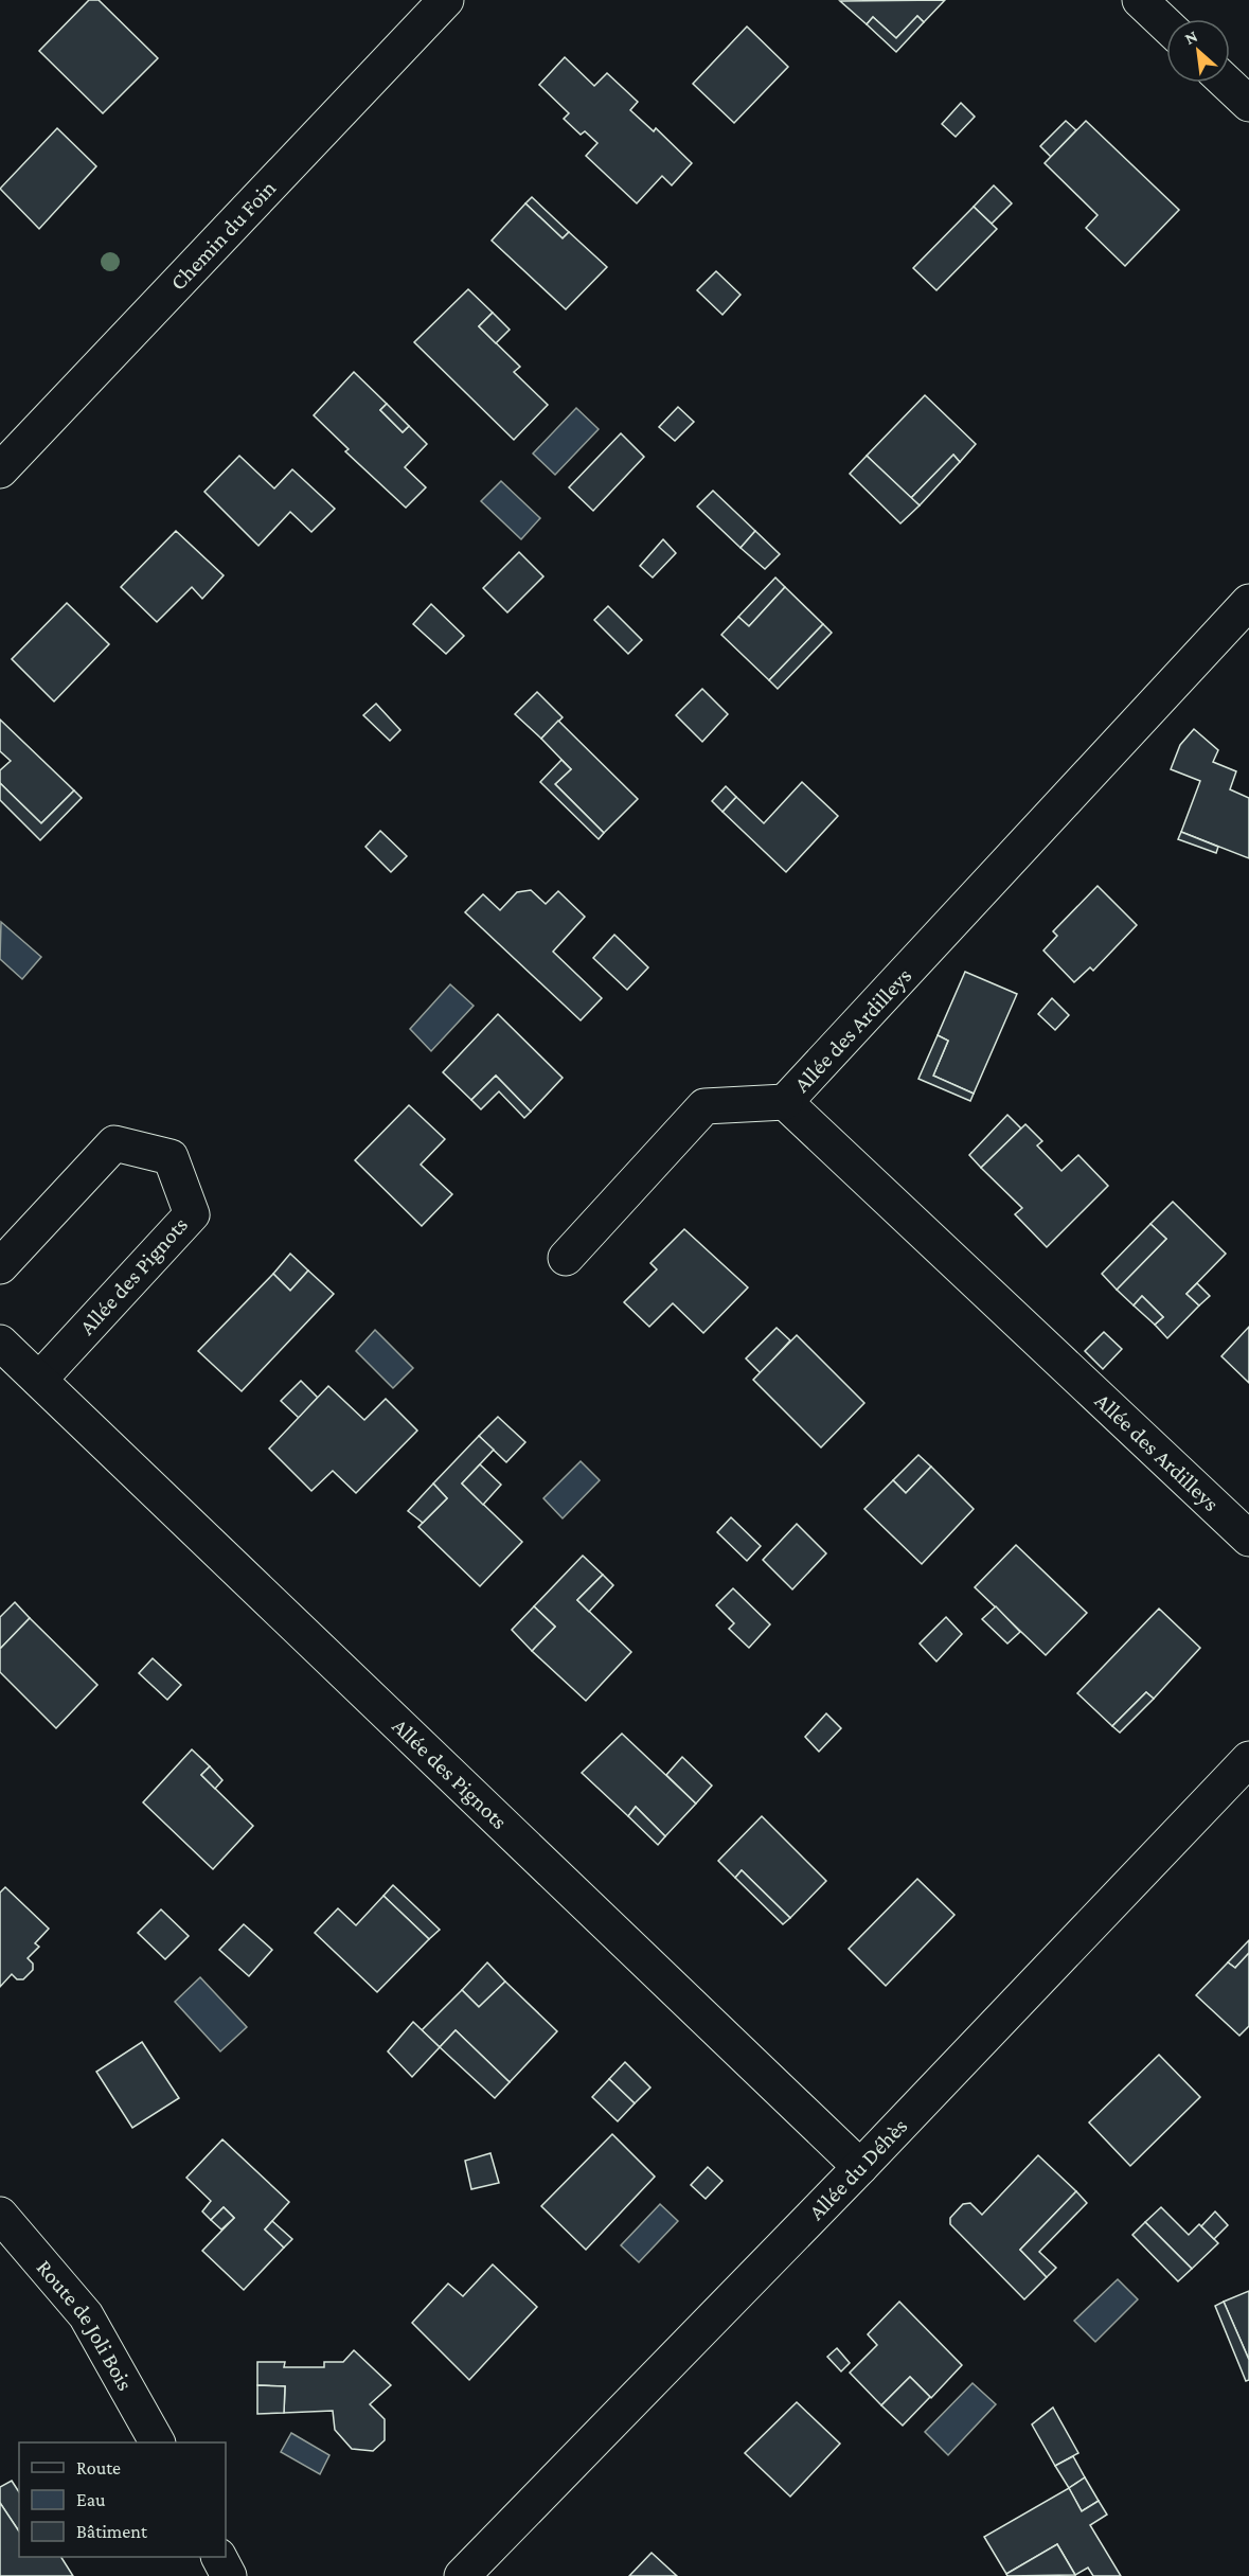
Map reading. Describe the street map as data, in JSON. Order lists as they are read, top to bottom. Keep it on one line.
{"streets":{"street":["Chemin du Foin","Allée des Ardilleys","Allée des Pignots","Allée du Déhès","Route de Joli Bois"]},"crossings":[["Allée des Pignots","Allée du Déhès"]],"legend":["Route","Eau","Bâtiment"],"north":"top left"}
